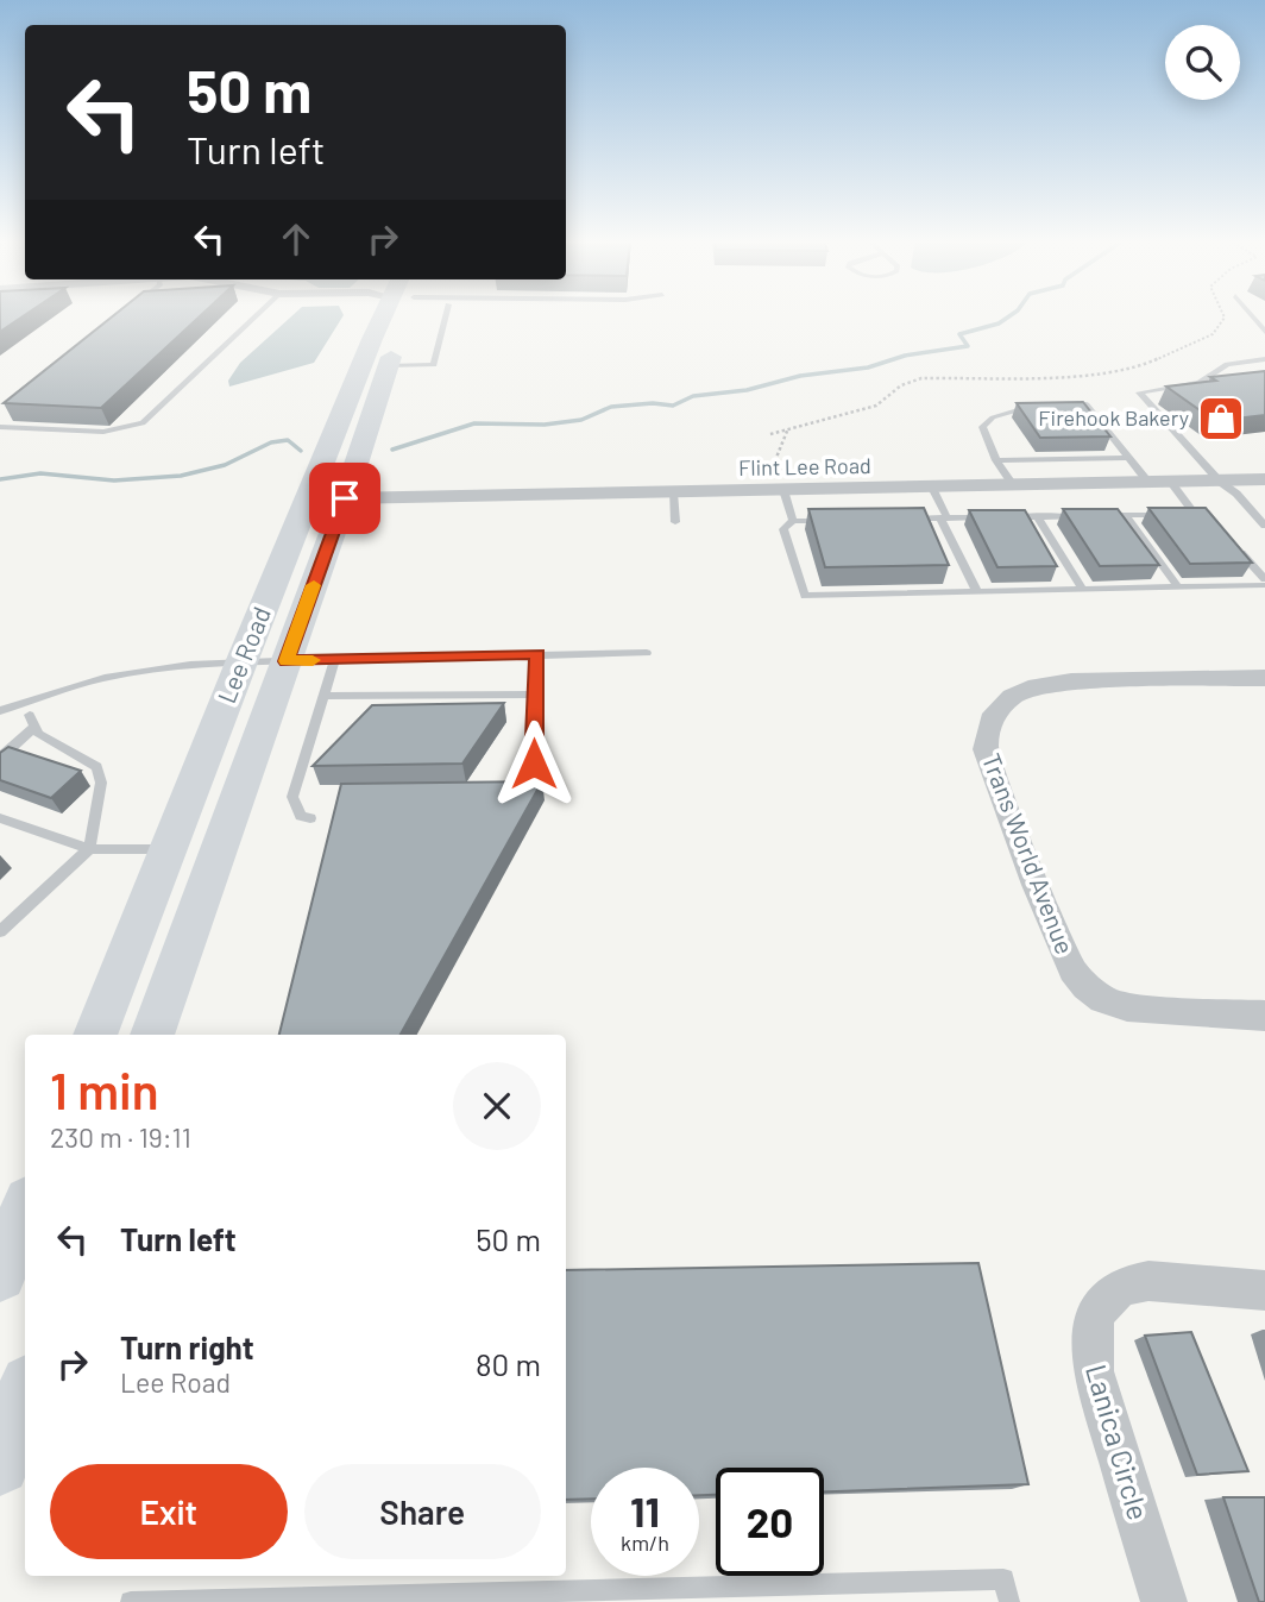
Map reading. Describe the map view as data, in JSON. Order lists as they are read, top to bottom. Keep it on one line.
{"streets":{"street":["Flint Lee Road","Lee Road","Trans World Avenue","Lanica Circle"]},"crossings":[["Flint Lee Road","Lee Road"]],"places":{"shop":["Firehook Bakery"]},"page":{"turn":["50 m","Turn left"],"heading":["1 min","230 m · 19:11"],"list":[{"name":"Turn left","value":"50 m"},{"name":"Turn right","note":"Lee Road","value":"80 m"}],"buttons":["Exit","Share"],"speed":"11 km/h","limit":"20"}}
